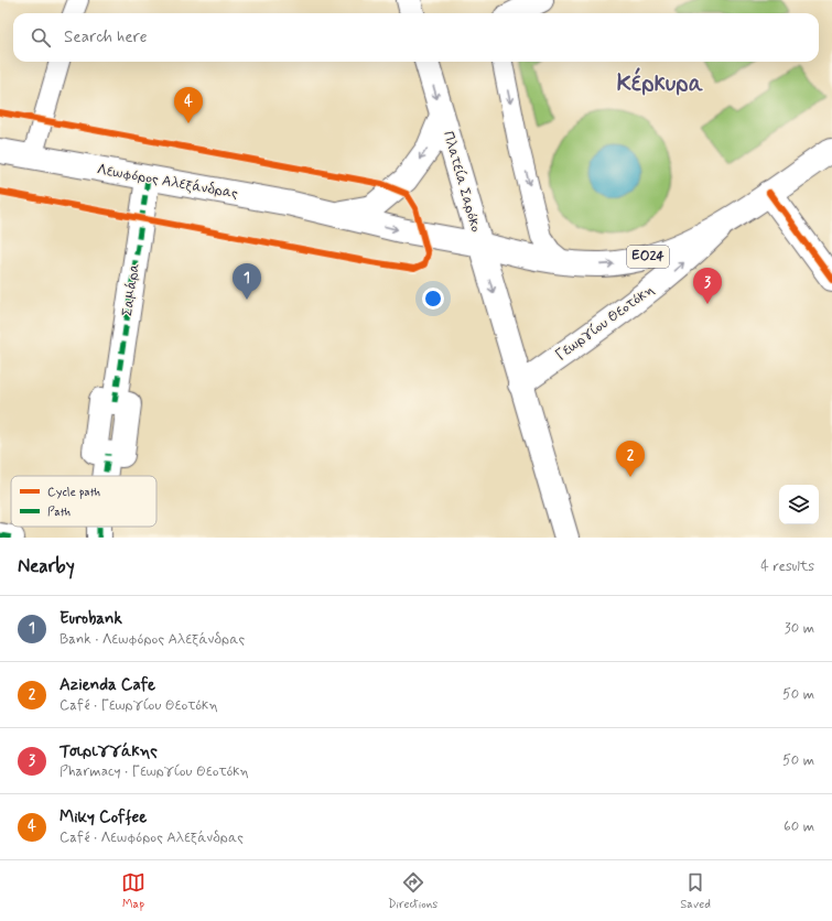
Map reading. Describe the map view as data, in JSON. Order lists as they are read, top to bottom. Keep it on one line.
{"streets":{"main road":["Λεωφόρος Αλεξάνδρας","Πλατεία Σαρόκο","ΕΟ24","Σαμάρα","Γεωργίου Θεοτόκη"]},"crossings":[["Λεωφόρος Αλεξάνδρας","Πλατεία Σαρόκο"],["Λεωφόρος Αλεξάνδρας","Σαμάρα"],["Πλατεία Σαρόκο","ΕΟ24"],["Πλατεία Σαρόκο","Γεωργίου Θεοτόκη"],["ΕΟ24","Γεωργίου Θεοτόκη"]],"one_way":["Γεωργίου Θεοτόκη"],"districts":["Κέρκυρα"],"legend":["Cycle path","Path"],"page":{"search":"Search here","pins":["4","1","3","2"],"heading":["Nearby","4 results"],"list":[{"mark":"1","name":"Eurobank","note":"Bank · Λεωφόρος Αλεξάνδρας","value":"30 m"},{"mark":"2","name":"Azienda Cafe","note":"Café · Γεωργίου Θεοτόκη","value":"50 m"},{"mark":"3","name":"Τσιριγγάκης","note":"Pharmacy · Γεωργίου Θεοτόκη","value":"50 m"},{"mark":"4","name":"Miky Coffee","note":"Café · Λεωφόρος Αλεξάνδρας","value":"60 m"}],"nav":["Map","Directions","Saved"]}}
